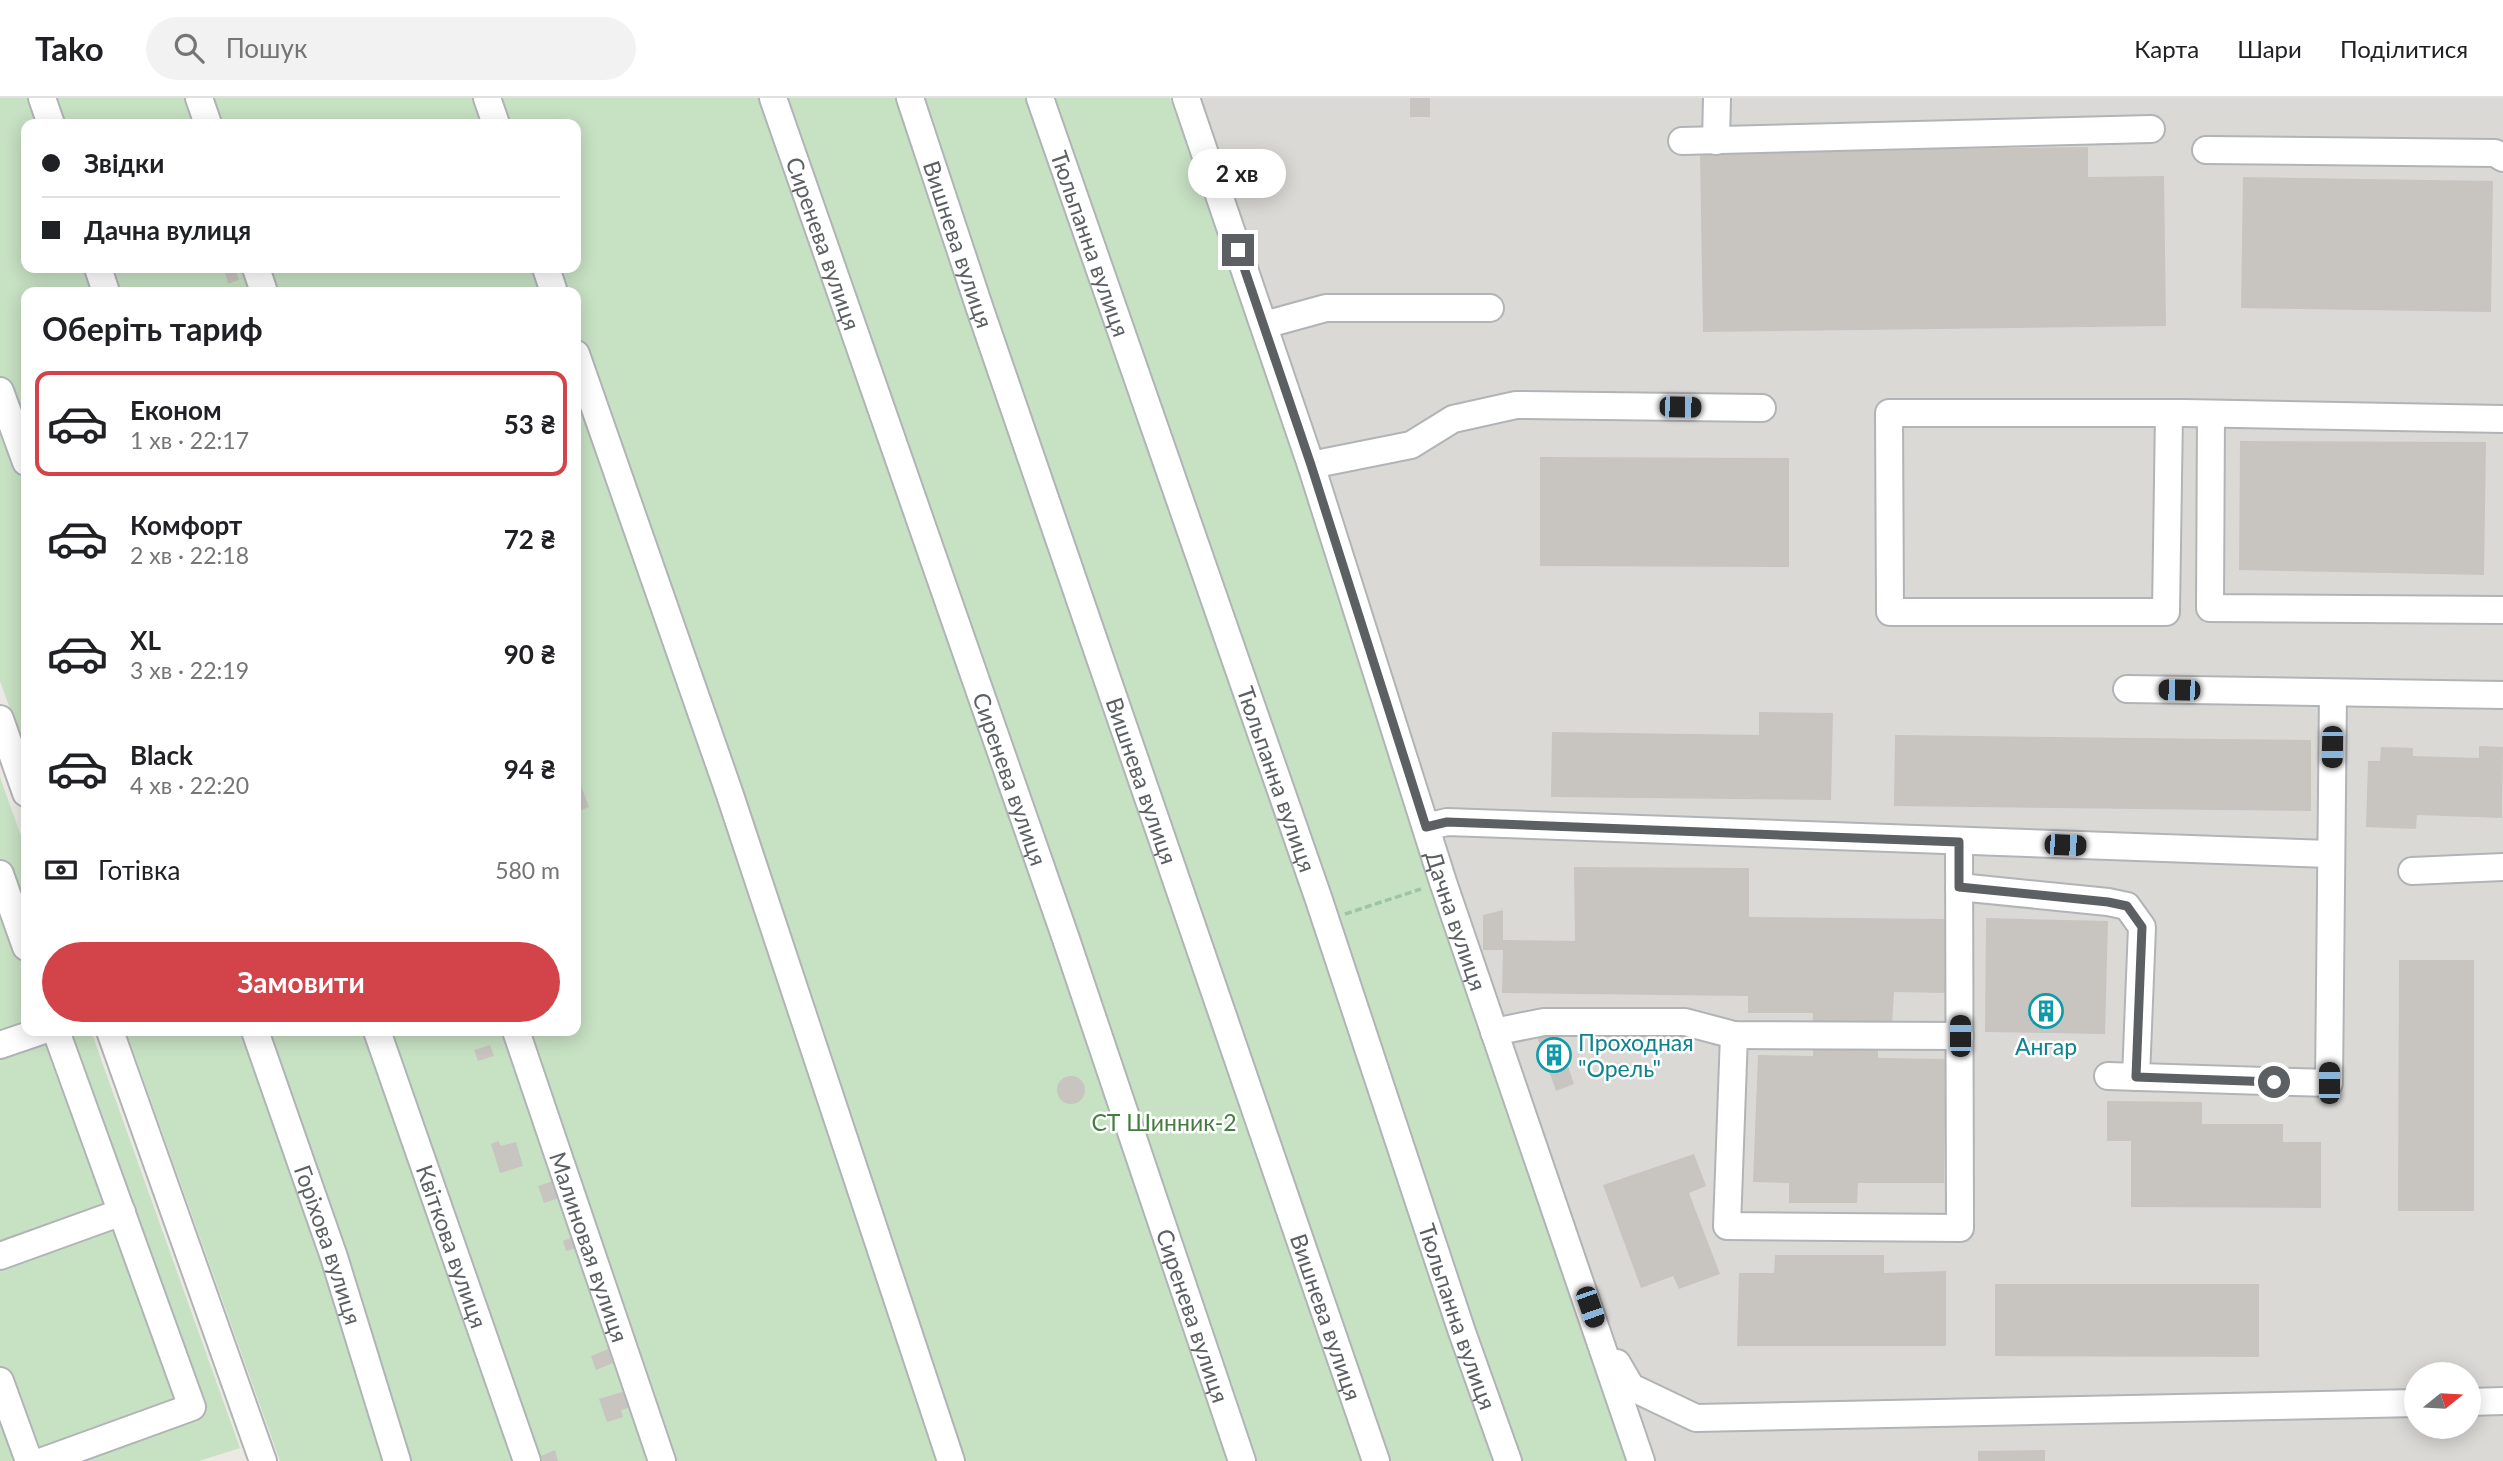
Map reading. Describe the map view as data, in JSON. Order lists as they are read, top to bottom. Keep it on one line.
{"streets":{"street":["Сиренева вулиця","Вишнева вулиця","Тюльпанна вулиця","Дачна вулиця","Горіхова вулиця","Квіткова вулиця","Малиновая вулиця"]},"parks":["СТ Шинник-2"],"places":{"building":["Ангар","Проходная \"Орель\""]},"north":"right","page":{"header":"Tako","search":"Пошук","nav":["Карта","Шари","Поділитися"],"banner":["Звідки","Дачна вулиця"],"bubble":"2 хв","heading":"Оберіть тариф","list":[{"name":"Економ","note":"1 хв · 22:17","value":"53 ₴"},{"name":"Комфорт","note":"2 хв · 22:18","value":"72 ₴"},{"name":"XL","note":"3 хв · 22:19","value":"90 ₴"},{"name":"Black","note":"4 хв · 22:20","value":"94 ₴"}],"pay":["Готівка","580 m"],"buttons":"Замовити"}}
